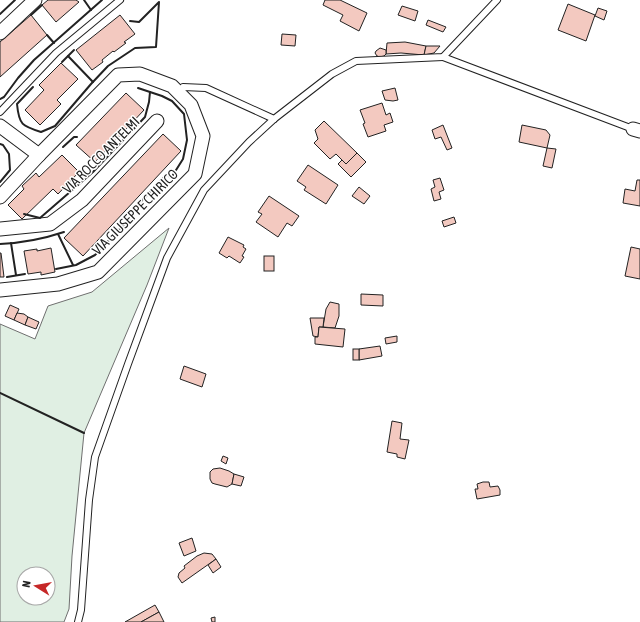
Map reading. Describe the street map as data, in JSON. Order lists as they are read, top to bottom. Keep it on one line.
{"streets":{"street":["VIA ROCCO ANTELMI","VIA GIUSEPPE CHIRICO"]},"north":"left"}
